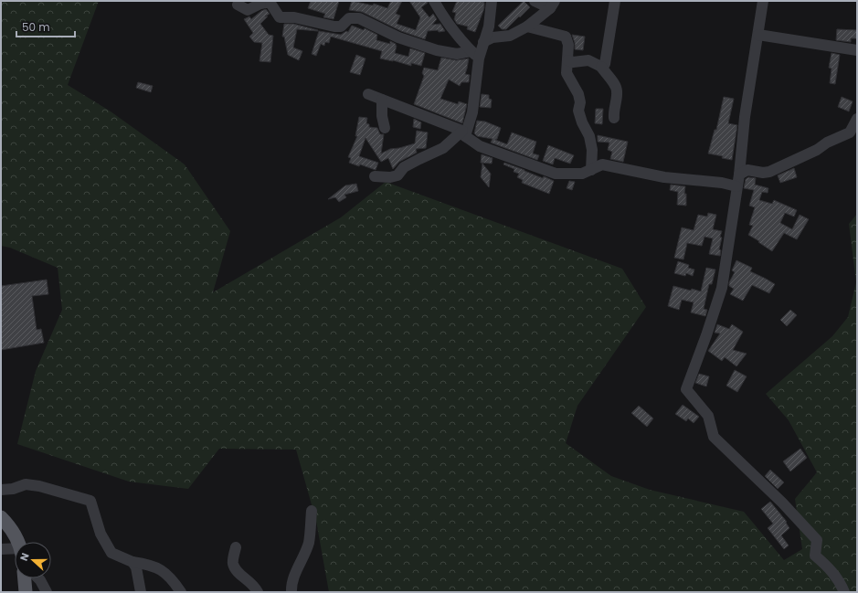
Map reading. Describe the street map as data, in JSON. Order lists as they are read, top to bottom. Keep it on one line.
{"scale_bar":"50 m","north":"left"}
